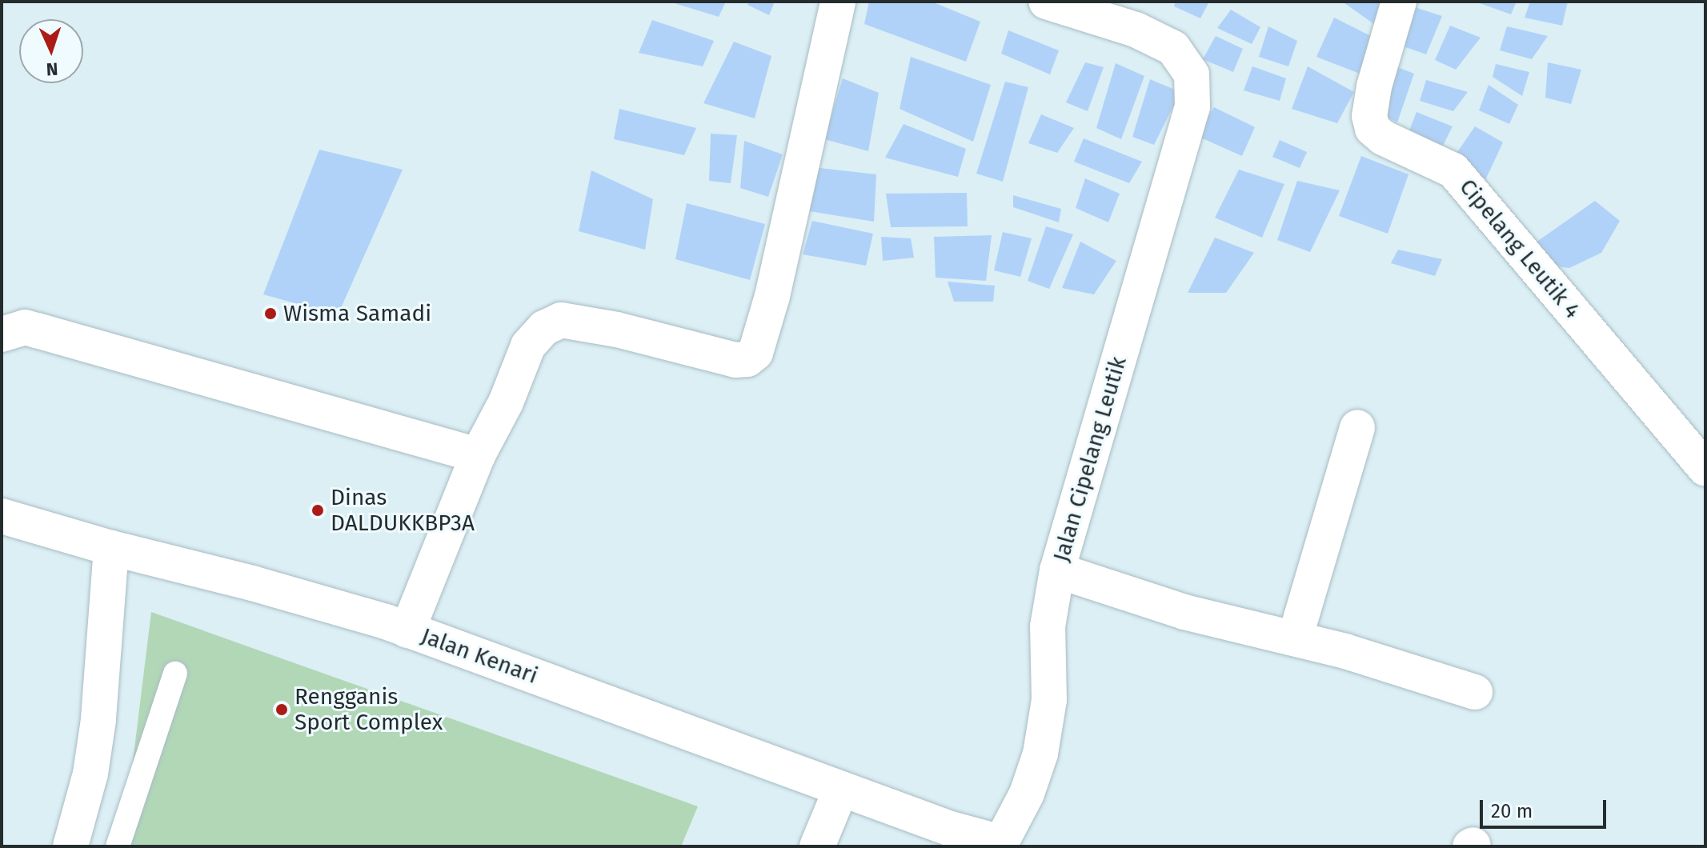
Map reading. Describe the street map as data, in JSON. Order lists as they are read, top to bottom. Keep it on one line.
{"streets":{"street":["Cipelang Leutik 4","Jalan Cipelang Leutik","Jalan Kenari"]},"crossings":[["Jalan Cipelang Leutik","Jalan Kenari"]],"places":["Wisma Samadi","Dinas DALDUKKBP3A","Rengganis Sport Complex"],"scale_bar":"20 m","north":"bottom"}
